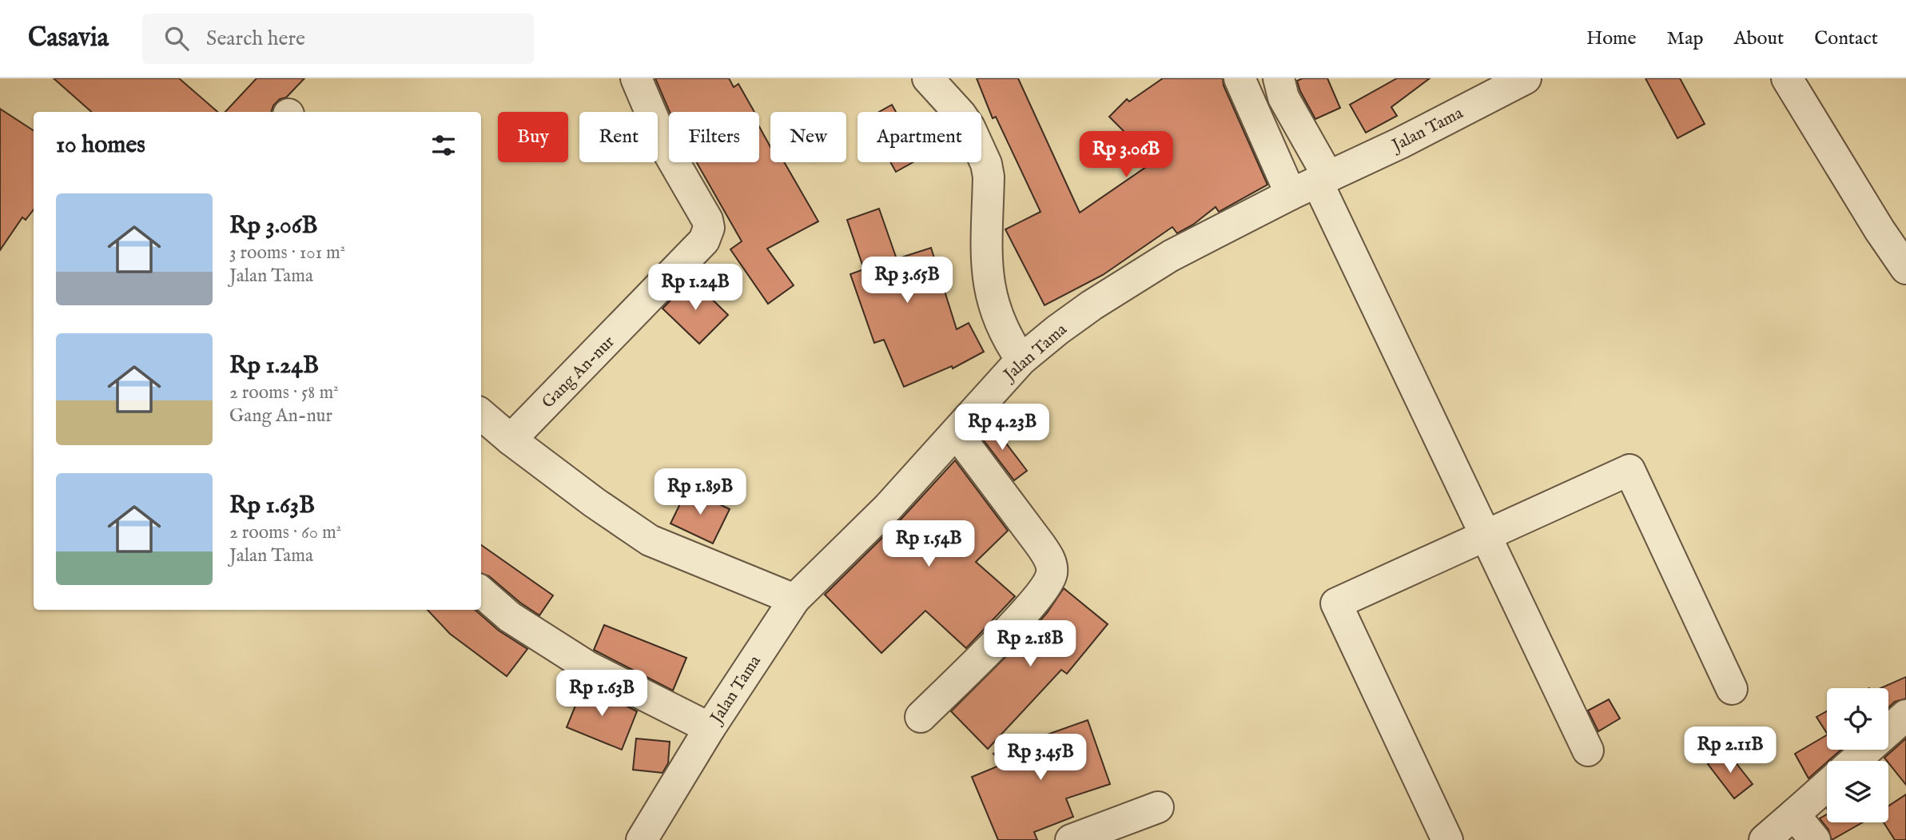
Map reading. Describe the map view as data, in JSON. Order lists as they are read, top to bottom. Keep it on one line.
{"streets":{"street":["Jalan Tama","Gang An-nur"]},"page":{"header":"Casavia","search":"Search here","nav":["Home","Map","About","Contact"],"chip":["Buy","Rent","Filters","New","Apartment"],"heading":"10 homes","price":["Rp 3.06B","Rp 3.65B","Rp 1.24B","Rp 4.23B","Rp 1.89B","Rp 1.54B","Rp 2.18B","Rp 1.63B","Rp 2.11B","Rp 3.45B"],"list":[{"name":"Rp 3.06B","note":"3 rooms · 101 m² · Jalan Tama"},{"name":"Rp 1.24B","note":"2 rooms · 58 m² · Gang An-nur"},{"name":"Rp 1.63B","note":"2 rooms · 60 m² · Jalan Tama"}]}}
